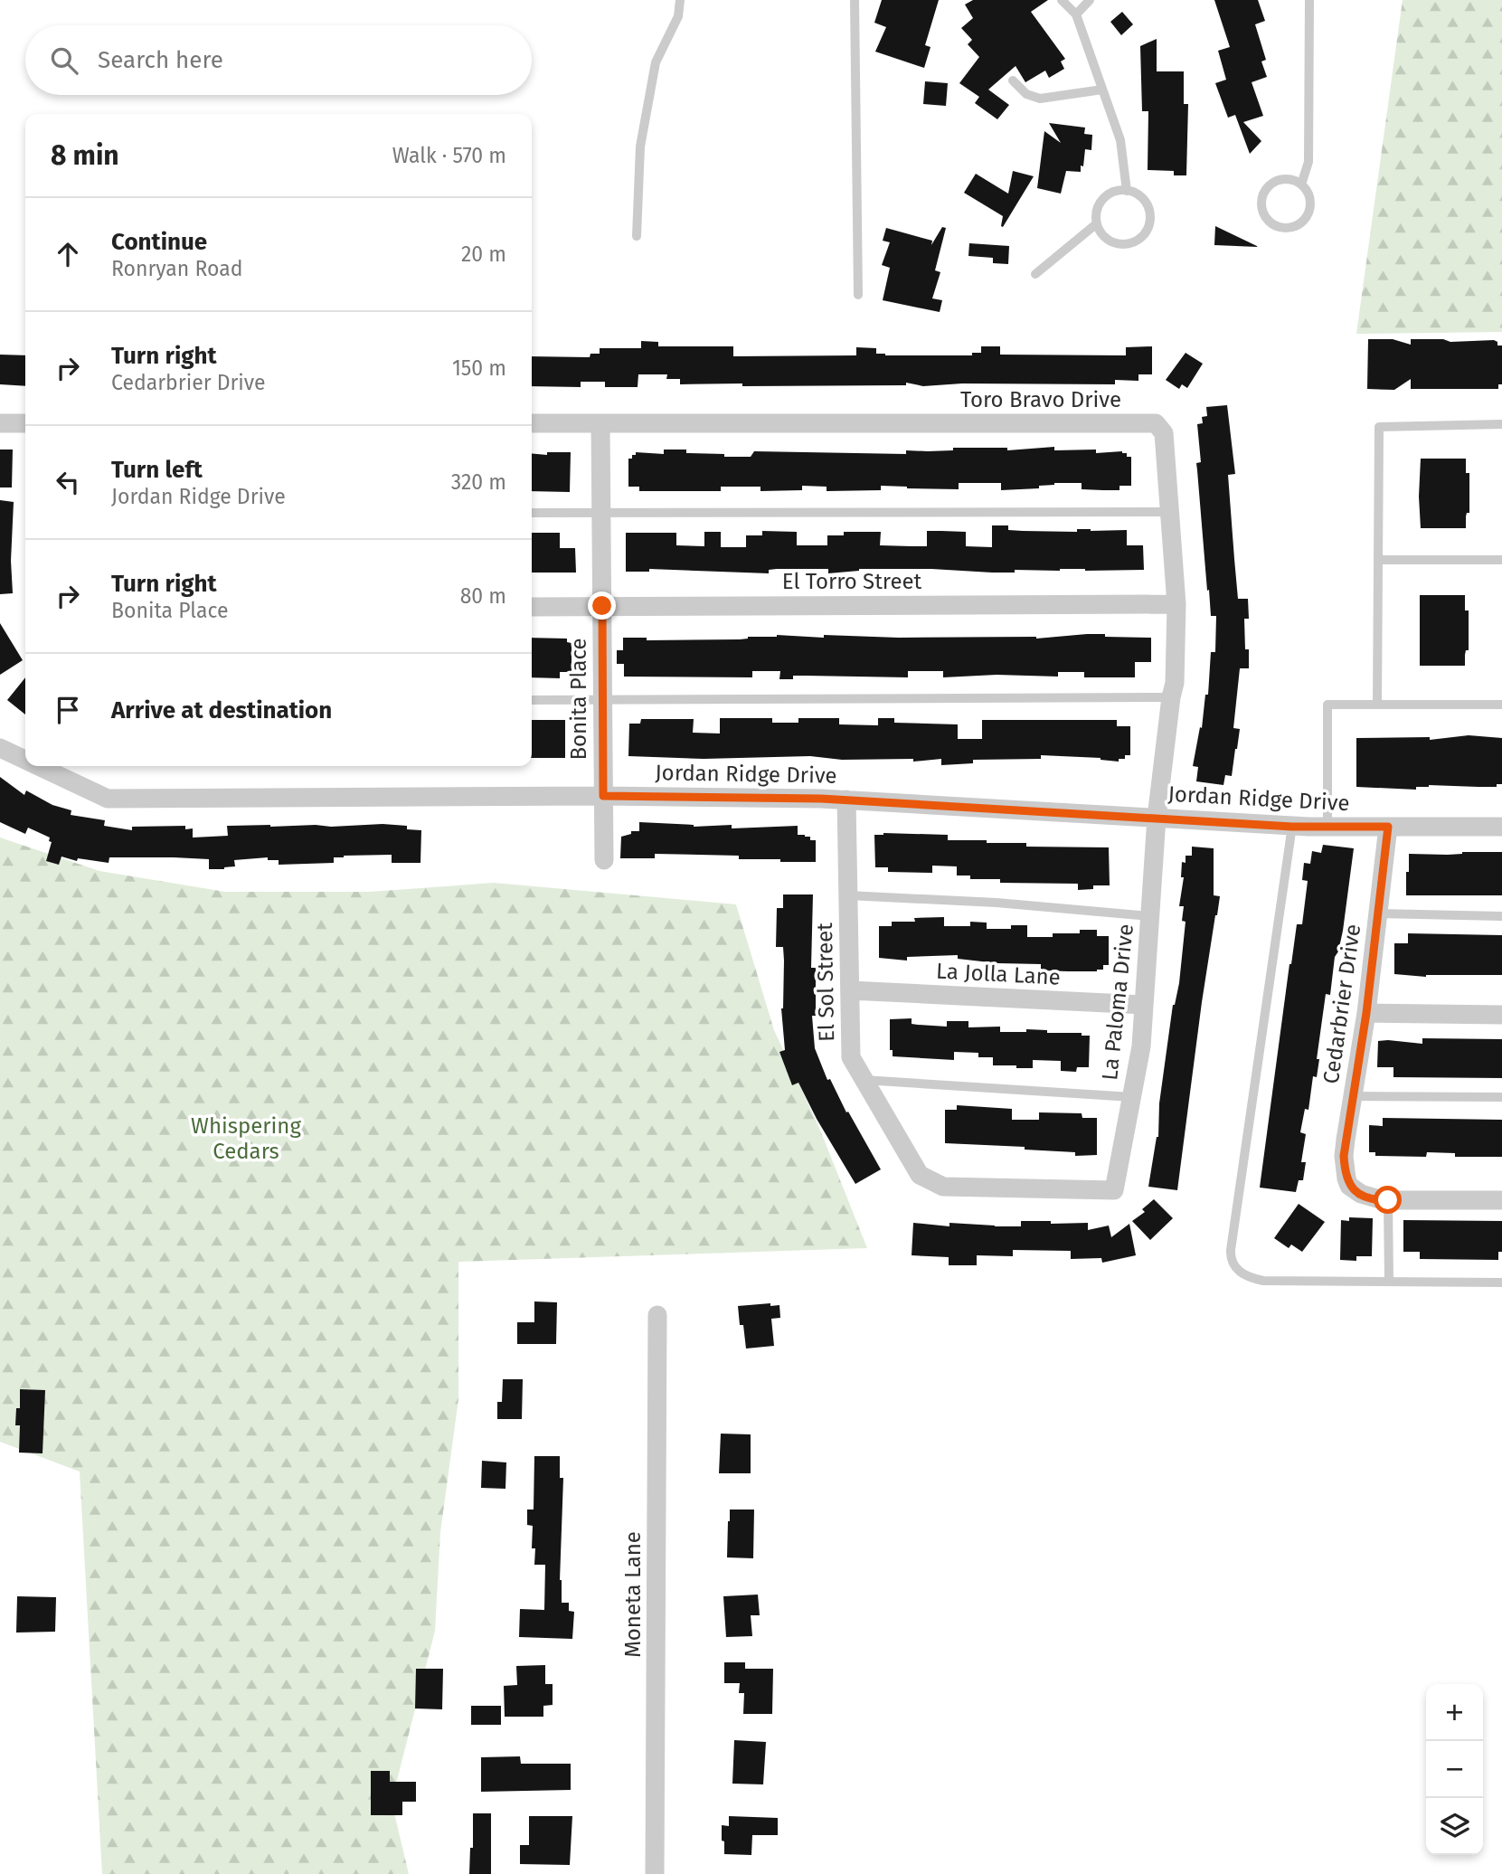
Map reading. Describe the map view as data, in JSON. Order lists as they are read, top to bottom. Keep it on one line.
{"streets":{"street":["Toro Bravo Drive","El Torro Street","Bonita Place","Jordan Ridge Drive","La Jolla Lane","El Sol Street","La Paloma Drive","Cedarbrier Drive","Moneta Lane"]},"crossings":[["Toro Bravo Drive","El Torro Street"],["Toro Bravo Drive","Bonita Place"],["Toro Bravo Drive","Jordan Ridge Drive"],["Toro Bravo Drive","La Paloma Drive"],["El Torro Street","Bonita Place"],["Bonita Place","Jordan Ridge Drive"],["Jordan Ridge Drive","El Sol Street"],["Jordan Ridge Drive","La Paloma Drive"],["Jordan Ridge Drive","Cedarbrier Drive"],["La Jolla Lane","El Sol Street"],["La Jolla Lane","La Paloma Drive"],["El Sol Street","La Paloma Drive"]],"parks":["Whispering Cedars"],"page":{"search":"Search here","heading":["8 min","Walk · 570 m"],"list":[["Continue","Ronryan Road","20 m"],["Turn right","Cedarbrier Drive","150 m"],["Turn left","Jordan Ridge Drive","320 m"],["Turn right","Bonita Place","80 m"],"Arrive at destination"],"map_buttons":["+","−"]}}
